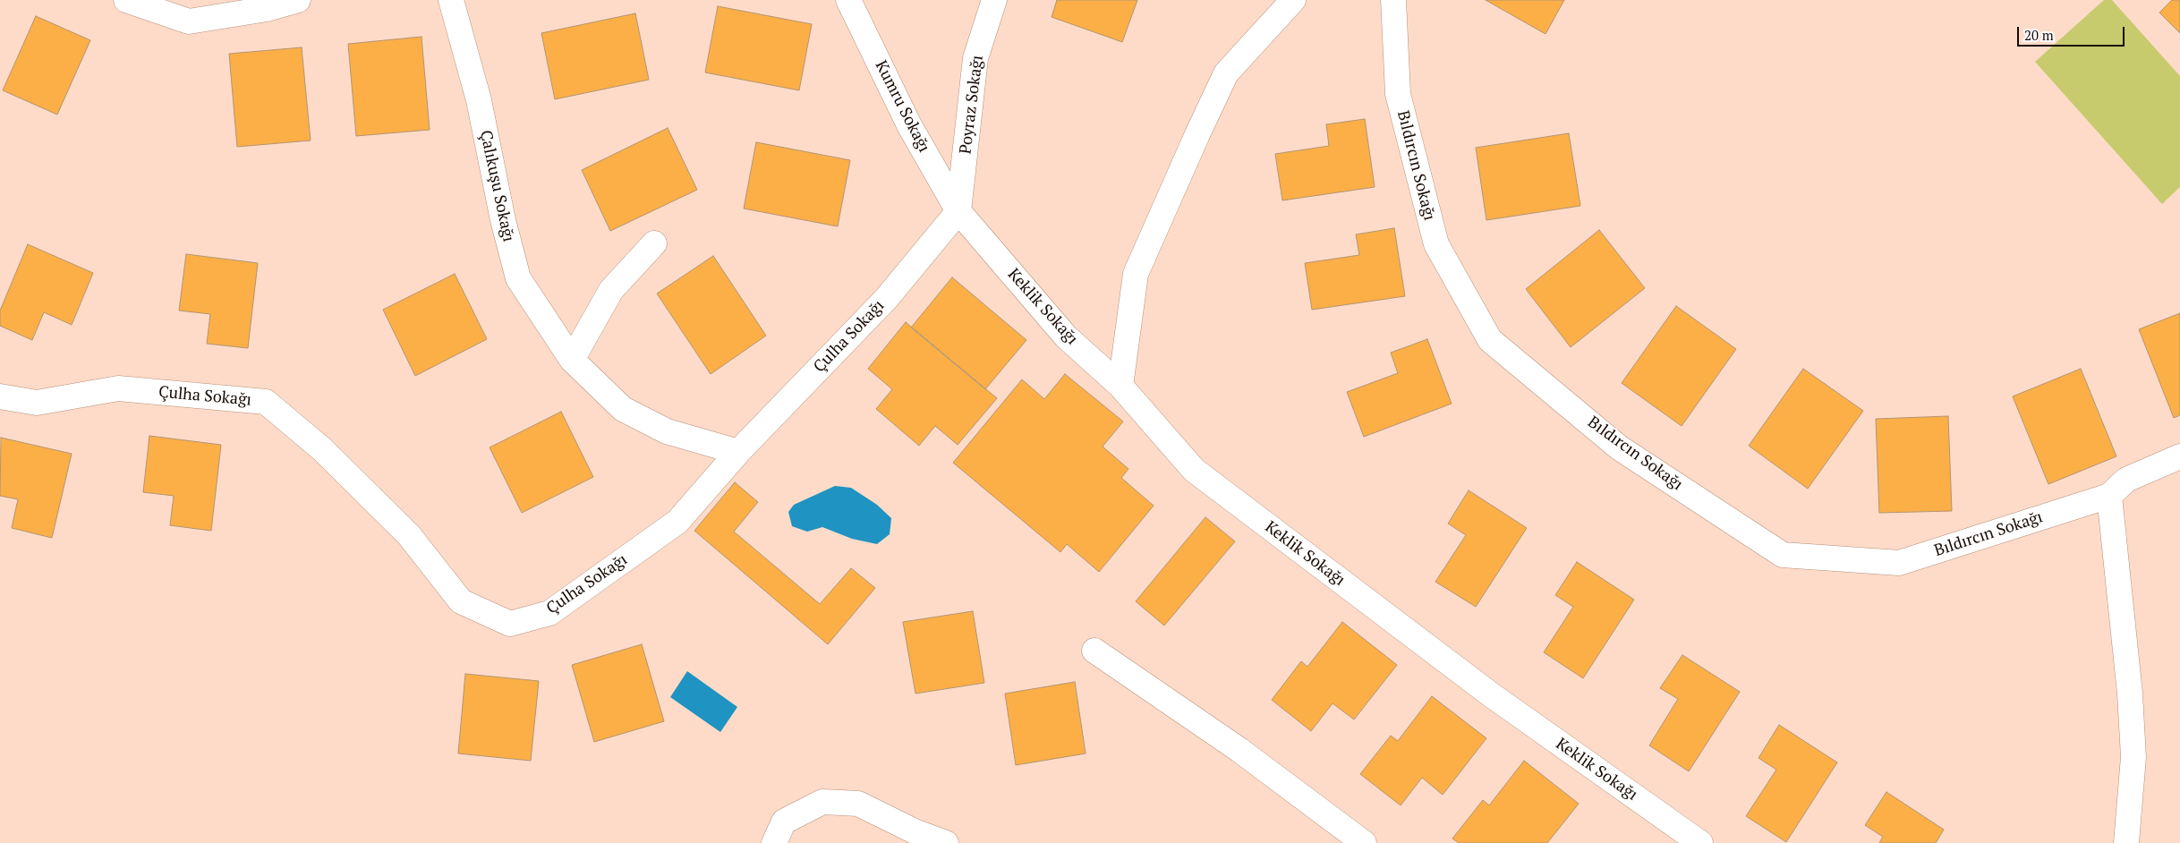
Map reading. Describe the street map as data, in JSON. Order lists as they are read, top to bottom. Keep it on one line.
{"streets":{"street":["Poyraz Sokağı","Kumru Sokağı","Bıldırcın Sokağı","Çalıkuşu Sokağı","Keklik Sokağı","Çulha Sokağı"]},"crossings":[["Poyraz Sokağı","Kumru Sokağı"],["Poyraz Sokağı","Keklik Sokağı"],["Poyraz Sokağı","Çulha Sokağı"],["Kumru Sokağı","Keklik Sokağı"],["Kumru Sokağı","Çulha Sokağı"],["Çalıkuşu Sokağı","Çulha Sokağı"],["Keklik Sokağı","Çulha Sokağı"]],"scale_bar":"20 m"}
